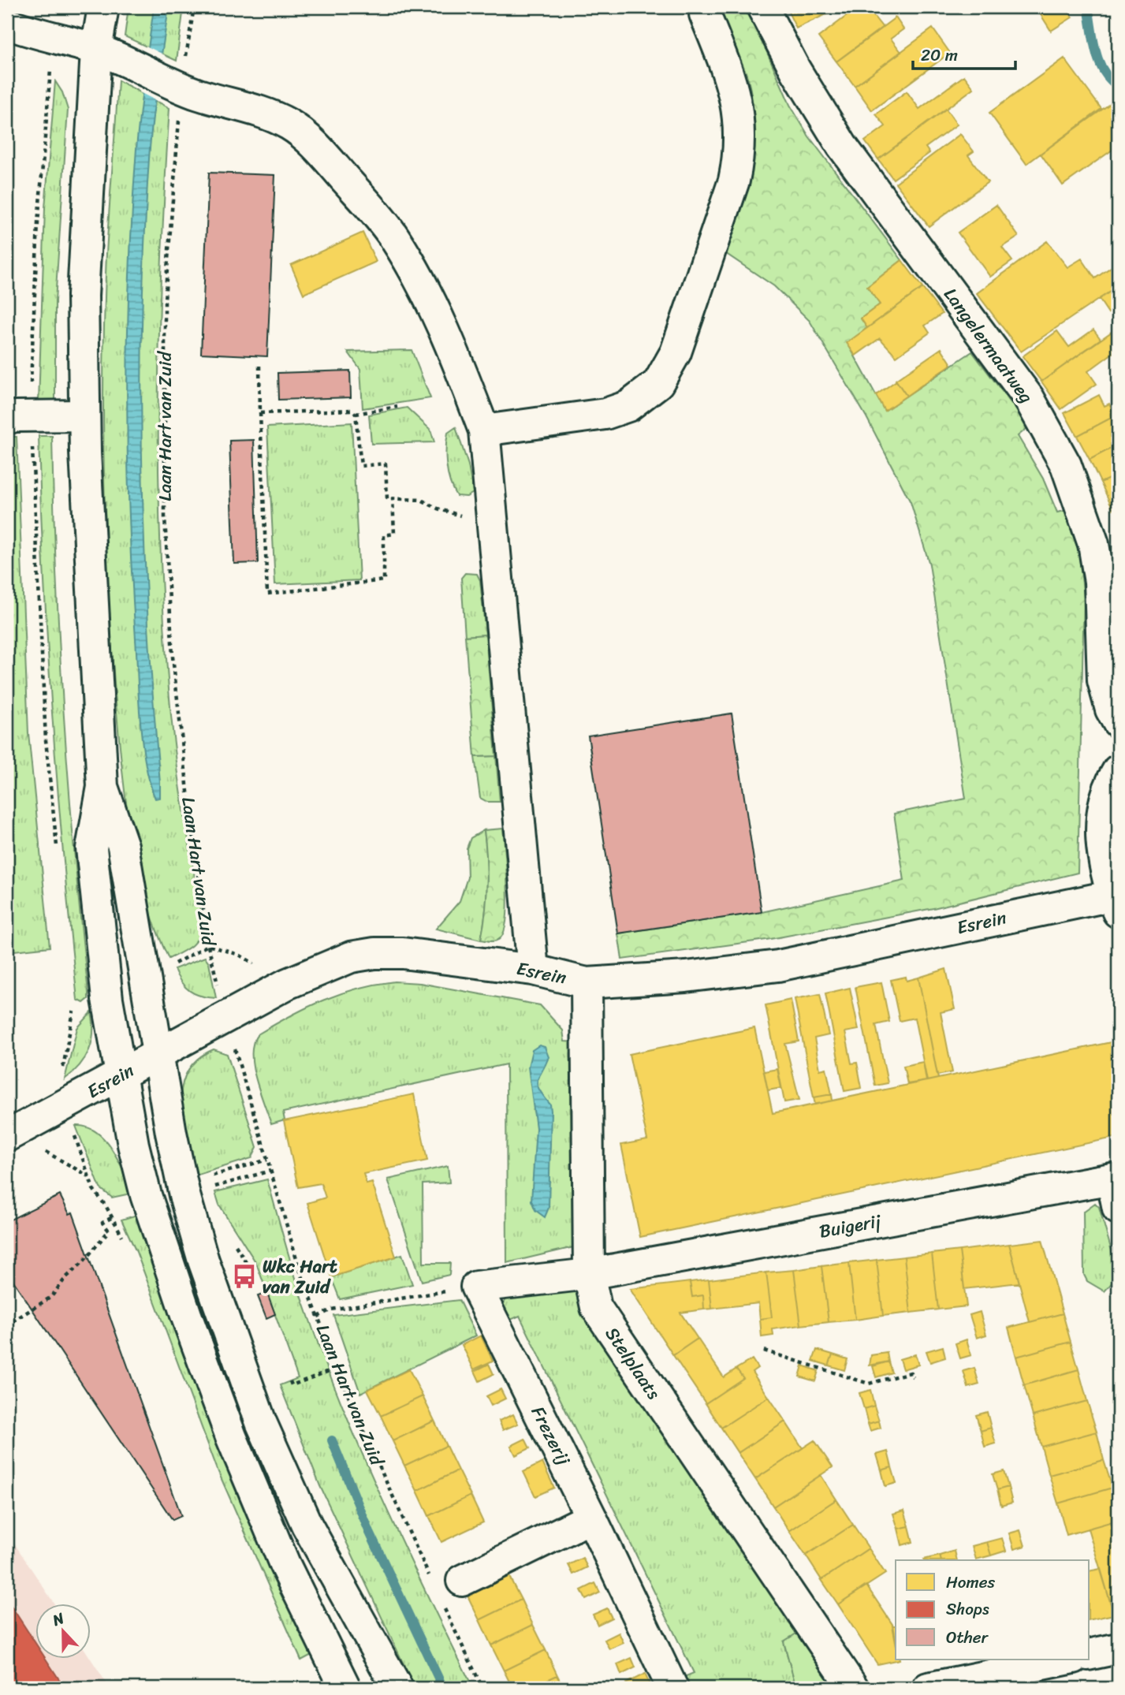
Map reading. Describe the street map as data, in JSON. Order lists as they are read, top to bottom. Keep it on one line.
{"streets":{"street":["Langelermaatweg","Esrein","Buigerij","Stelplaats","Frezerij"],"path":["Laan Hart van Zuid"]},"crossings":[["Laan Hart van Zuid","Esrein"],["Esrein","Stelplaats"],["Buigerij","Stelplaats"]],"places":{"bus stop":["Wkc Hart van Zuid"]},"legend":["Homes","Shops","Other"],"scale_bar":"20 m","north":"top"}
